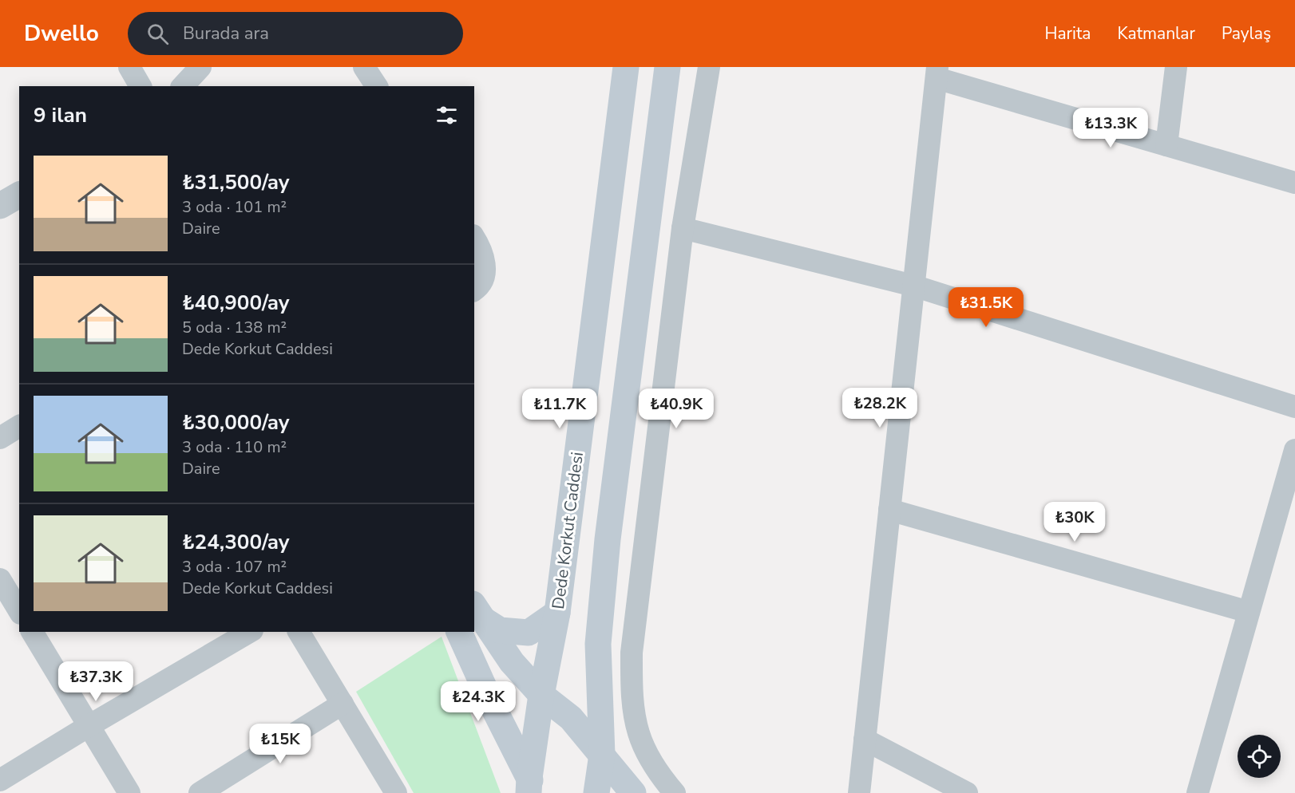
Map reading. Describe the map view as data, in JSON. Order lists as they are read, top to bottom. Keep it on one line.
{"streets":{"main road":["Dede Korkut Caddesi"]},"page":{"header":"Dwello","search":"Burada ara","nav":["Harita","Katmanlar","Paylaş"],"heading":"9 ilan","price":["₺13.3K","₺31.5K","₺28.2K","₺11.7K","₺40.9K","₺30K","₺37.3K","₺24.3K","₺15K"],"list":[{"name":"₺31,500/ay","note":"3 oda · 101 m² · Daire"},{"name":"₺40,900/ay","note":"5 oda · 138 m² · Dede Korkut Caddesi"},{"name":"₺30,000/ay","note":"3 oda · 110 m² · Daire"},{"name":"₺24,300/ay","note":"3 oda · 107 m² · Dede Korkut Caddesi"}]}}
